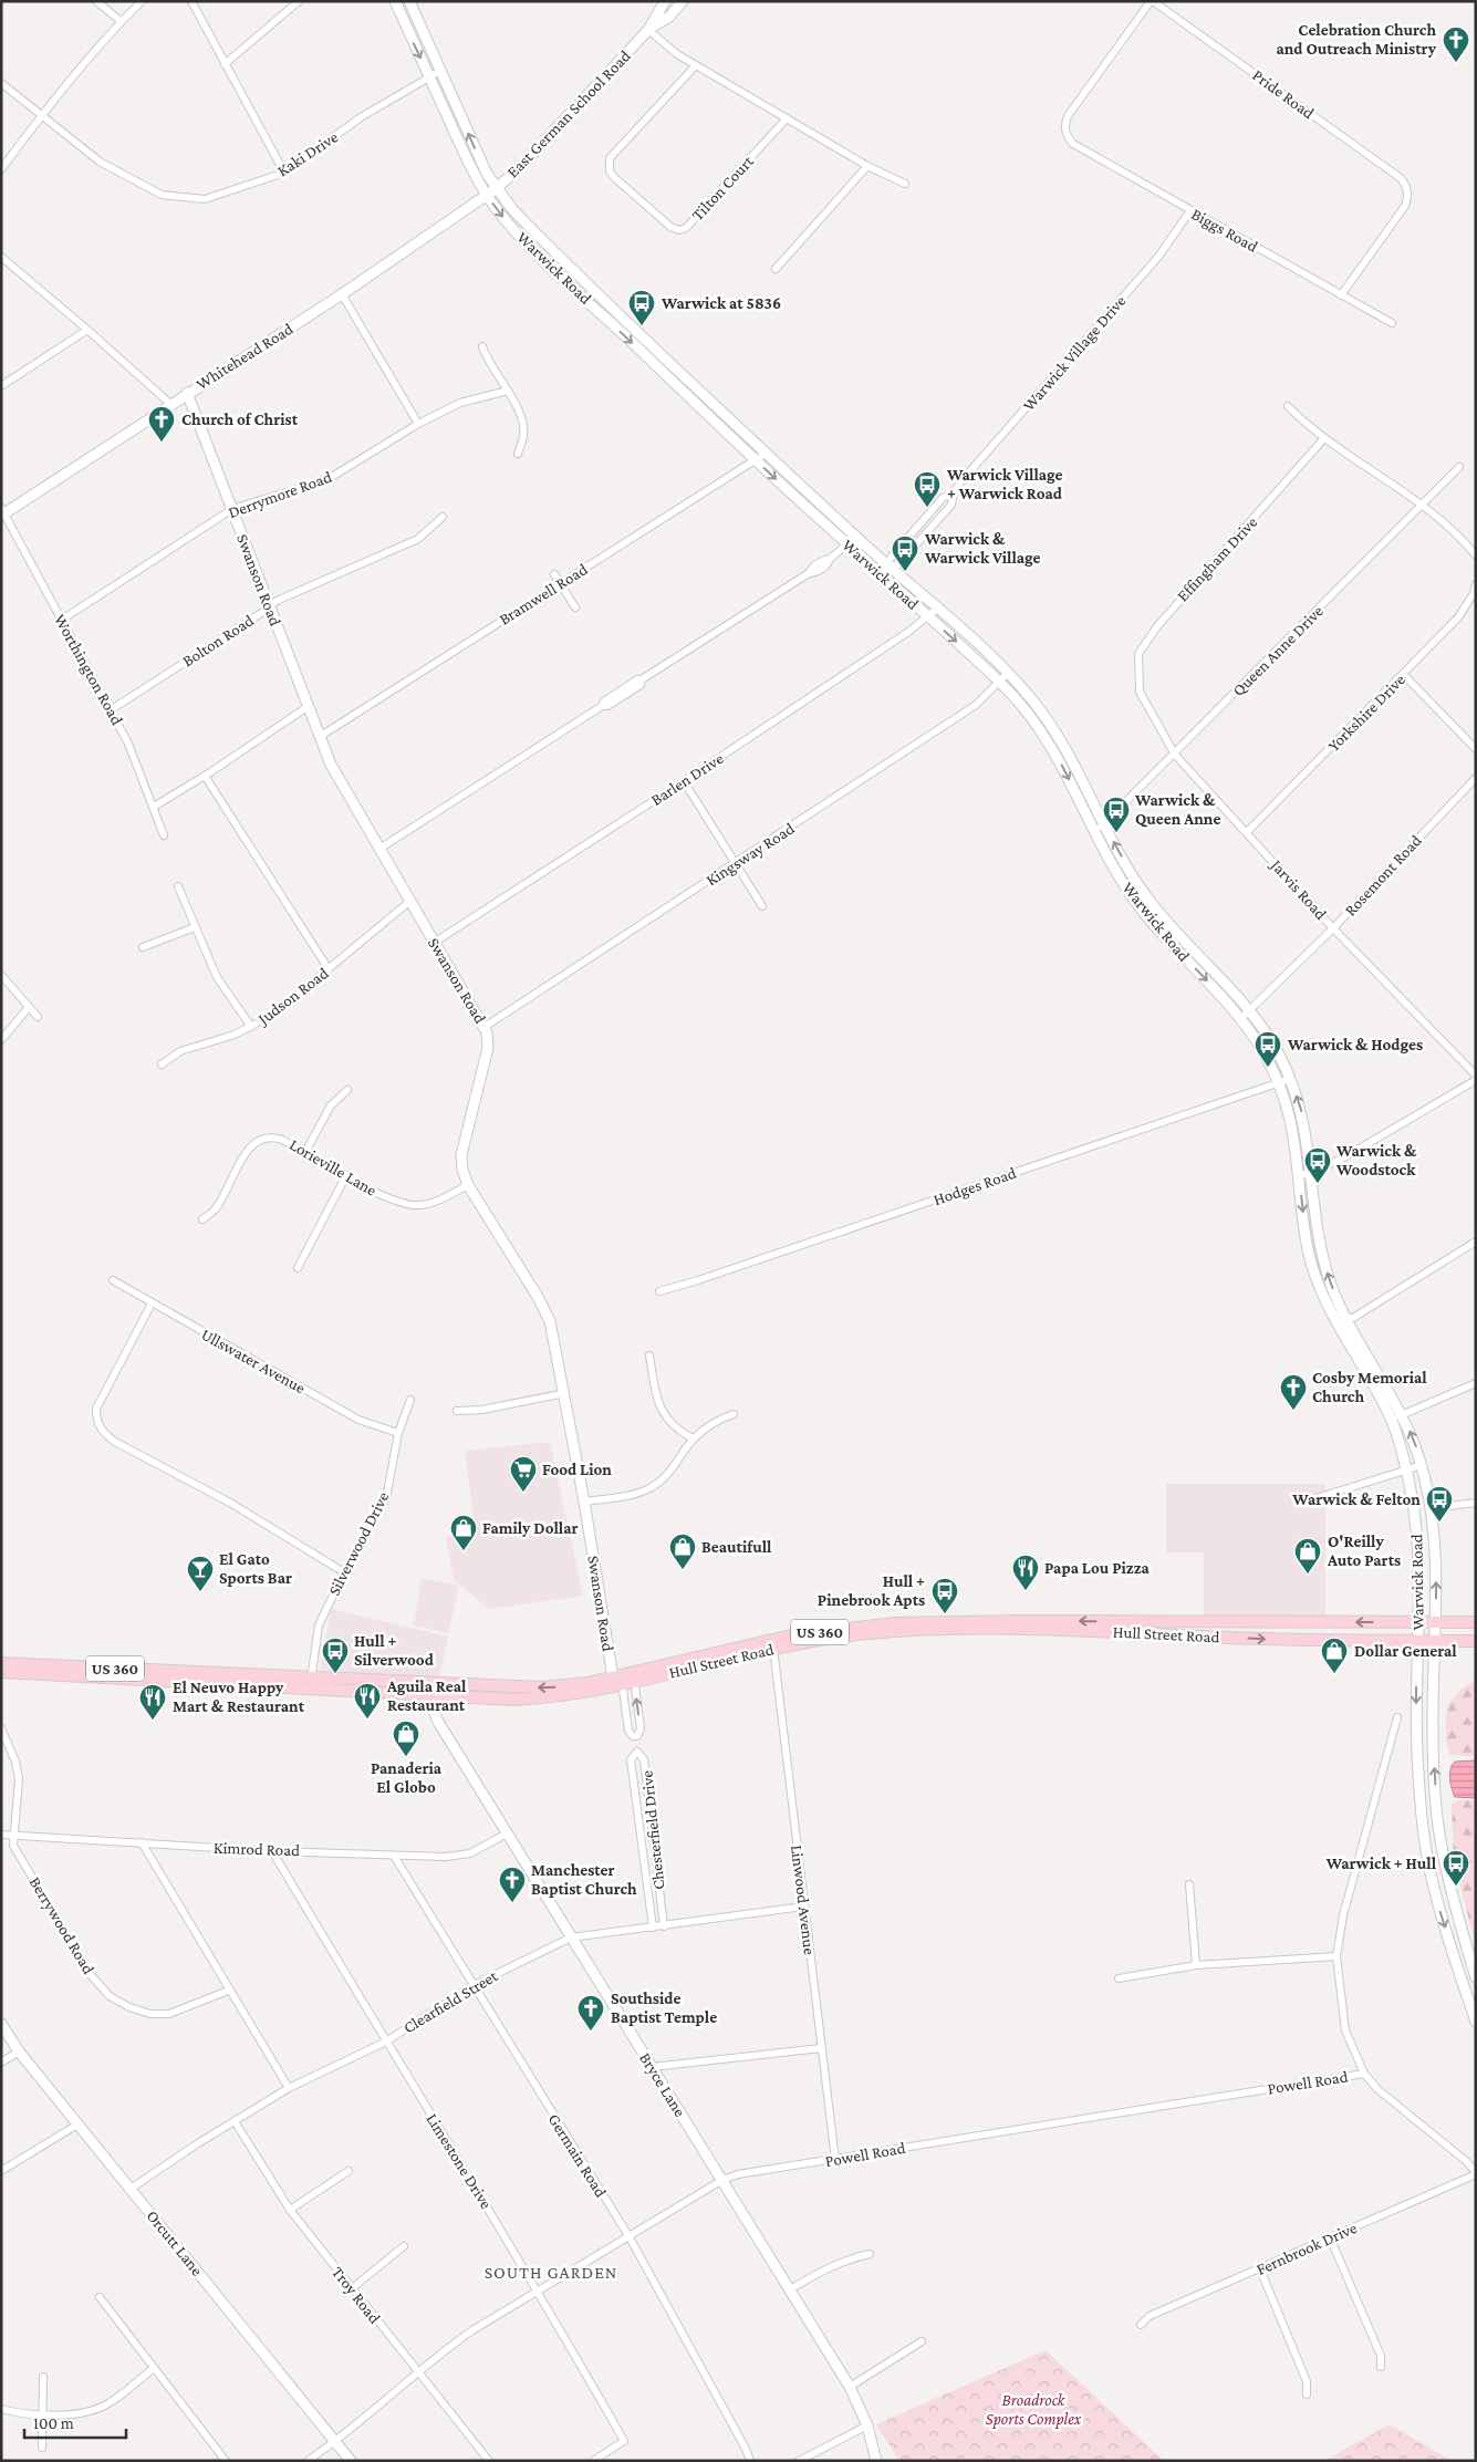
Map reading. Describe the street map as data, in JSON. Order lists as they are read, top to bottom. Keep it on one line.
{"streets":{"main road":["East German School Road","Warwick Road","Whitehead Road","Swanson Road","US 360","Hull Street Road","Bryce Lane","Orcutt Lane"],"street":["Pride Road","Kaki Drive","Tilton Court","Biggs Road","Warwick Village Drive","Derrymore Road","Effingham Drive","Bramwell Road","Bolton Road","Queen Anne Drive","Worthington Road","Yorkshire Drive","Barlen Drive","Kingsway Road","Rosemont Road","Jarvis Road","Judson Road","Lorieville Lane","Hodges Road","Ullswater Avenue","Silverwood Drive","Chesterfield Drive","Kimrod Road","Linwood Avenue","Berrywood Road","Clearfield Street","Powell Road","Germain Road","Limestone Drive","Fernbrook Drive","Troy Road"]},"crossings":[["Pride Road","Biggs Road"],["East German School Road","Warwick Road"],["East German School Road","Whitehead Road"],["Kaki Drive","Warwick Road"],["Biggs Road","Warwick Village Drive"],["Warwick Road","Warwick Village Drive"],["Warwick Road","Whitehead Road"],["Warwick Road","Bramwell Road"],["Warwick Road","Queen Anne Drive"],["Warwick Road","Barlen Drive"],["Warwick Road","Kingsway Road"],["Warwick Road","Rosemont Road"],["Warwick Road","Hodges Road"],["Warwick Road","US 360"],["Warwick Road","Hull Street Road"],["Whitehead Road","Swanson Road"],["Whitehead Road","Worthington Road"],["Derrymore Road","Swanson Road"],["Derrymore Road","Worthington Road"],["Effingham Drive","Jarvis Road"],["Swanson Road","Bramwell Road"],["Swanson Road","Bolton Road"],["Swanson Road","Barlen Drive"],["Swanson Road","Kingsway Road"],["Swanson Road","Judson Road"],["Swanson Road","Lorieville Lane"],["Swanson Road","Hull Street Road"],["Bolton Road","Worthington Road"],["Queen Anne Drive","Jarvis Road"],["Yorkshire Drive","Jarvis Road"],["Rosemont Road","Jarvis Road"],["Ullswater Avenue","Silverwood Drive"],["Silverwood Drive","Hull Street Road"],["US 360","Hull Street Road"],["Hull Street Road","Linwood Avenue"],["Hull Street Road","Bryce Lane"],["Chesterfield Drive","Clearfield Street"],["Kimrod Road","Berrywood Road"],["Kimrod Road","Bryce Lane"],["Kimrod Road","Germain Road"],["Kimrod Road","Limestone Drive"],["Linwood Avenue","Clearfield Street"],["Linwood Avenue","Powell Road"],["Clearfield Street","Bryce Lane"],["Clearfield Street","Germain Road"],["Clearfield Street","Limestone Drive"],["Clearfield Street","Orcutt Lane"],["Clearfield Street","Troy Road"],["Powell Road","Bryce Lane"],["Powell Road","Germain Road"],["Powell Road","Limestone Drive"],["Powell Road","Orcutt Lane"],["Powell Road","Troy Road"]],"districts":["SOUTH GARDEN"],"parks":["Broadrock Sports Complex"],"places":{"church":["Celebration Church and Outreach Ministry","Church of Christ","Cosby Memorial Church","Manchester Baptist Church","Southside Baptist Temple"],"bus stop":["Warwick at 5836","Warwick Village + Warwick Road","Warwick & Warwick Village","Warwick & Queen Anne","Warwick & Hodges","Warwick & Woodstock","Warwick & Felton","Hull + Pinebrook Apts","Hull + Silverwood","Warwick + Hull"],"supermarket":["Food Lion"],"shop":["Family Dollar","Beautifull","O'Reilly Auto Parts","Dollar General","Panaderia El Globo"],"restaurant":["Papa Lou Pizza","Aguila Real Restaurant","El Neuvo Happy Mart & Restaurant"],"bar":["El Gato Sports Bar"]},"scale_bar":"100 m"}
